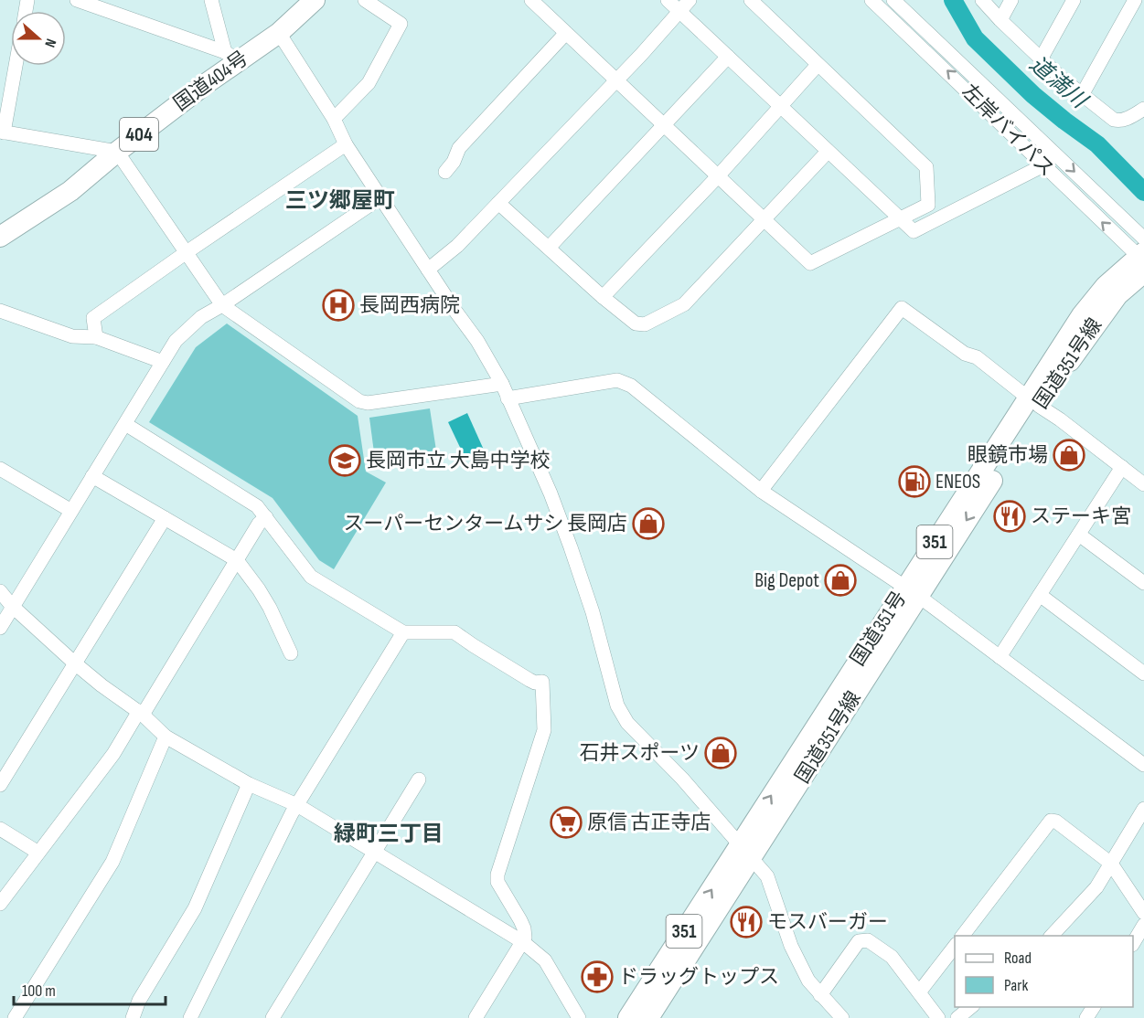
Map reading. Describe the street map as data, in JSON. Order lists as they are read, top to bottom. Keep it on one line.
{"streets":{"highway":["国道404号","404","351","国道351号"],"street":["左岸バイパス"]},"crossings":[["左岸バイパス","国道351号"],["351","国道351号"]],"districts":["三ツ郷屋町","緑町三丁目"],"water":["道満川"],"places":{"hospital":["長岡西病院"],"shop":["眼鏡市場","スーパーセンタームサシ 長岡店","Big Depot","石井スポーツ"],"school or university":["長岡市立 大島中学校"],"fuel station":["ENEOS"],"restaurant":["ステーキ宮","モスバーガー"],"supermarket":["原信 古正寺店"],"pharmacy":["ドラッグトップス"]},"legend":["Road","Park"],"scale_bar":"100 m","north":"right"}
